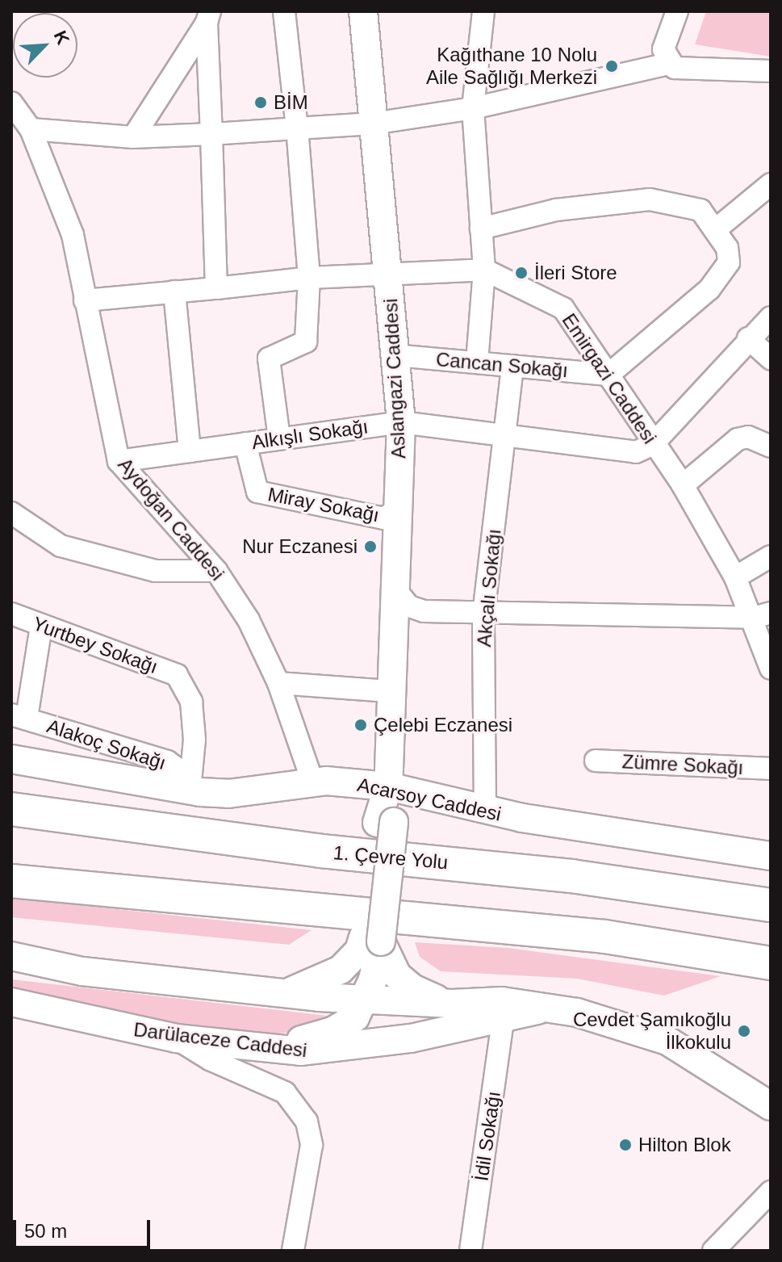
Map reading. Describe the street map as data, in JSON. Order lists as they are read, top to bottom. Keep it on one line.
{"streets":{"highway":["1. Çevre Yolu"],"main road":["Aslangazi Caddesi","Acarsoy Caddesi","Darülaceze Caddesi"],"street":["Cancan Sokağı","Emirgazi Caddesi","Alkışlı Sokağı","Miray Sokağı","Aydoğan Caddesi","Akçalı Sokağı","Yurtbey Sokağı","Alakoç Sokağı","Zümre Sokağı","İdil Sokağı"]},"crossings":[["Cancan Sokağı","Aslangazi Caddesi"],["Cancan Sokağı","Emirgazi Caddesi"],["Cancan Sokağı","Akçalı Sokağı"],["Aslangazi Caddesi","Alkışlı Sokağı"],["Aslangazi Caddesi","Miray Sokağı"],["Aslangazi Caddesi","Acarsoy Caddesi"],["Aslangazi Caddesi","Darülaceze Caddesi"],["Emirgazi Caddesi","Alkışlı Sokağı"],["Alkışlı Sokağı","Miray Sokağı"],["Alkışlı Sokağı","Aydoğan Caddesi"],["Alkışlı Sokağı","Akçalı Sokağı"],["Aydoğan Caddesi","Acarsoy Caddesi"],["Akçalı Sokağı","Acarsoy Caddesi"],["Yurtbey Sokağı","Alakoç Sokağı"],["Yurtbey Sokağı","Acarsoy Caddesi"],["Alakoç Sokağı","Acarsoy Caddesi"],["Darülaceze Caddesi","İdil Sokağı"]],"places":["Kağıthane 10 Nolu Aile Sağlığı Merkezi","BİM","İleri Store","Nur Eczanesi","Çelebi Eczanesi","Cevdet Şamıkoğlu İlkokulu","Hilton Blok"],"scale_bar":"50 m","north":"top right"}
